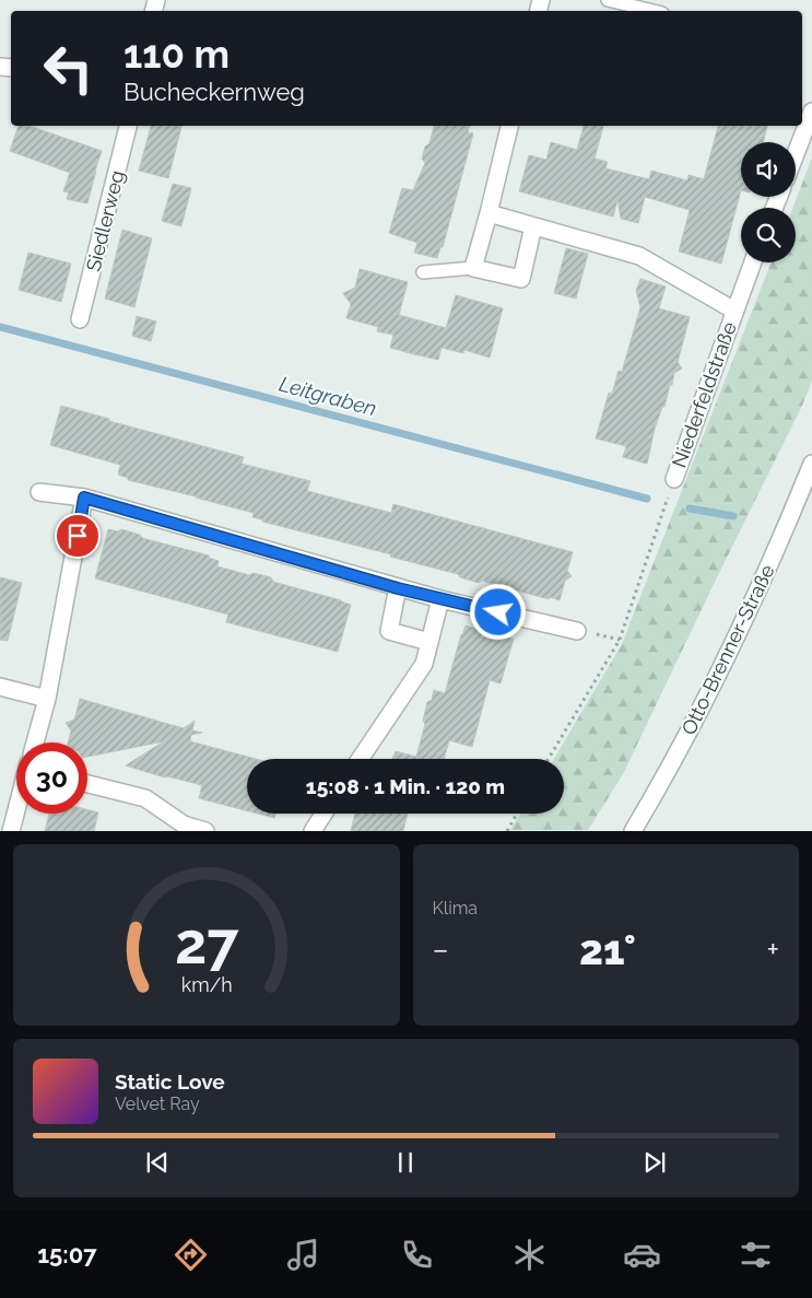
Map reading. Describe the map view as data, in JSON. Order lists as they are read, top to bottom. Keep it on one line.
{"streets":{"street":["Siedlerweg","Niederfeldstraße","Otto-Brenner-Straße"]},"water":["Leitgraben"],"page":{"turn":["110 m","Bucheckernweg"],"limit":"30","trip":"15:08 · 1 Min. · 120 m","tile":"Klima","heat":["−","21°","+"],"song":["Static Love","Velvet Ray"],"tabs":"15:07","gauge":["27","km/h"]}}
